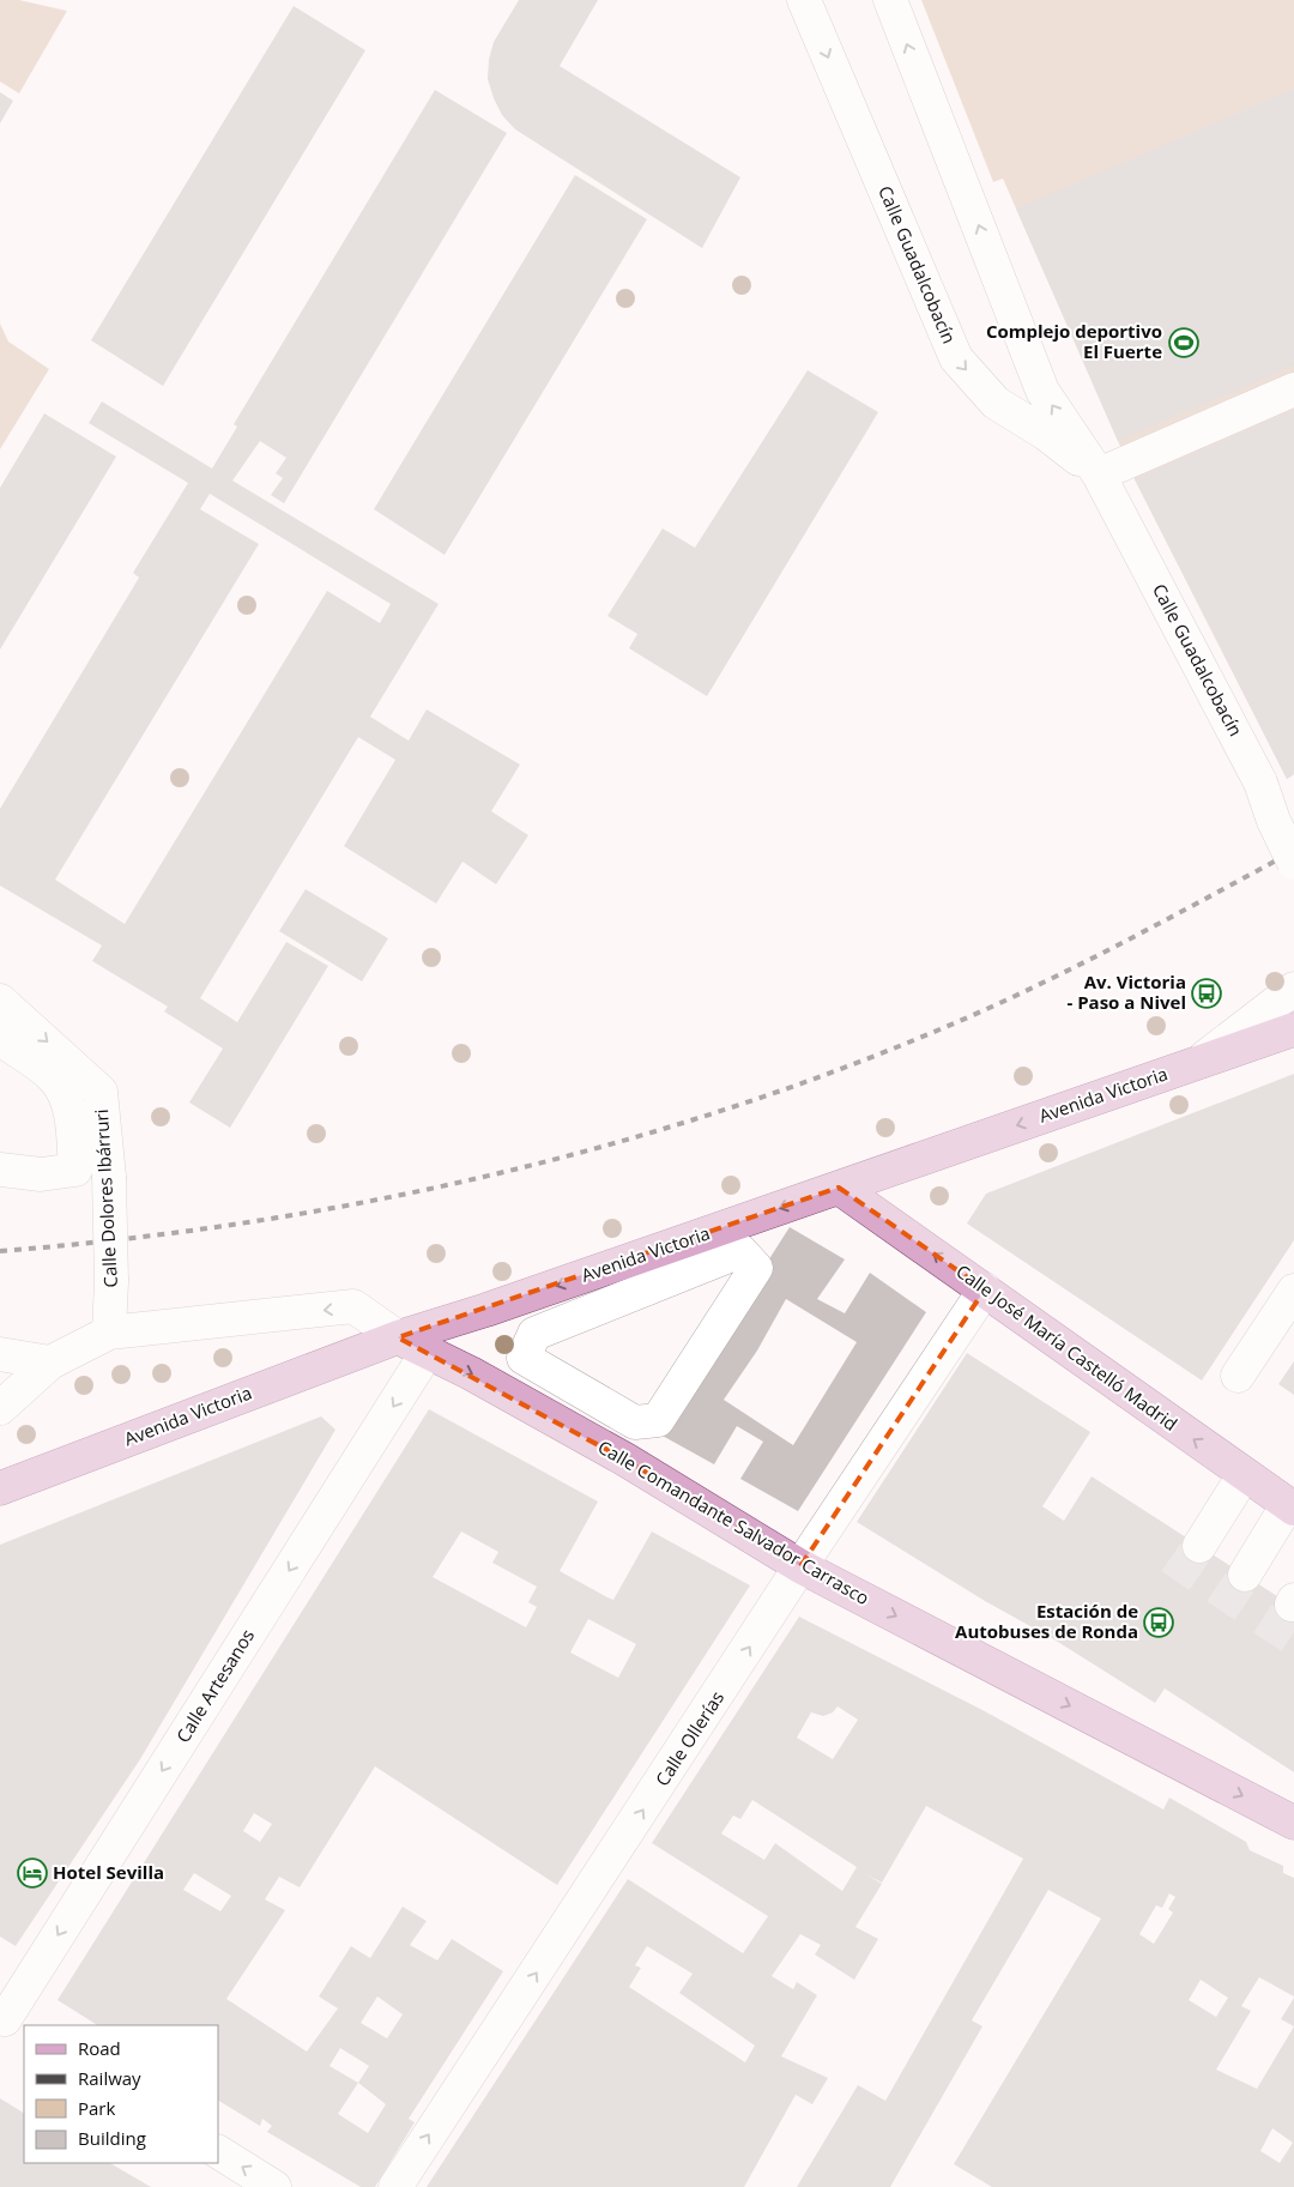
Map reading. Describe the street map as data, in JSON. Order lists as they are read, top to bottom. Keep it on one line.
{"streets":{"main road":["Avenida Victoria","Calle José María Castelló Madrid","Calle Comandante Salvador Carrasco"],"street":["Calle Guadalcobacín","Calle Dolores Ibárruri","Calle Artesanos","Calle Ollerías"]},"crossings":[["Avenida Victoria","Calle José María Castelló Madrid"],["Avenida Victoria","Calle Comandante Salvador Carrasco"],["Calle José María Castelló Madrid","Calle Ollerías"],["Calle Comandante Salvador Carrasco","Calle Artesanos"],["Calle Comandante Salvador Carrasco","Calle Ollerías"]],"one_way":["Avenida Victoria","Calle Dolores Ibárruri","Calle José María Castelló Madrid","Calle Comandante Salvador Carrasco","Calle Artesanos","Calle Ollerías"],"places":{"sports":["Complejo deportivo El Fuerte"],"bus stop":["Av. Victoria - Paso a Nivel","Estación de Autobuses de Ronda"],"hotel":["Hotel Sevilla"]},"legend":["Road","Railway","Park","Building"]}
